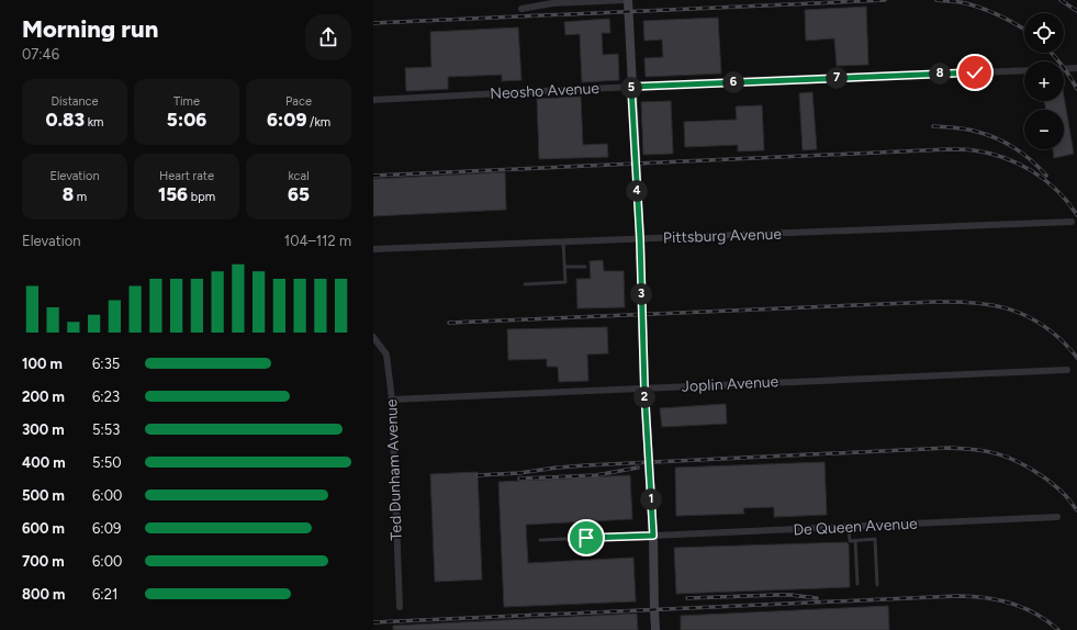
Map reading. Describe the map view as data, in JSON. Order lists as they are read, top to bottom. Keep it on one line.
{"streets":{"street":["Neosho Avenue","Pittsburg Avenue","Joplin Avenue","Ted Dunham Avenue","De Queen Avenue"]},"crossings":[["Joplin Avenue","Ted Dunham Avenue"]],"page":{"heading":["Morning run","07:46"],"map_buttons":["+","−"],"pins":["8","7","6","5","4","3","2","1"],"stats":[["Distance","0.83 km"],["Time","5:06"],["Pace","6:09 /km"],["Elevation","8 m"],["Heart rate","156 bpm"],["kcal","65"]],"chart":["Elevation","104–112 m"],"list":[{"name":"100 m","note":"6:35"},{"name":"200 m","note":"6:23"},{"name":"300 m","note":"5:53"},{"name":"400 m","note":"5:50"},{"name":"500 m","note":"6:00"},{"name":"600 m","note":"6:09"},{"name":"700 m","note":"6:00"},{"name":"800 m","note":"6:21"}]}}
